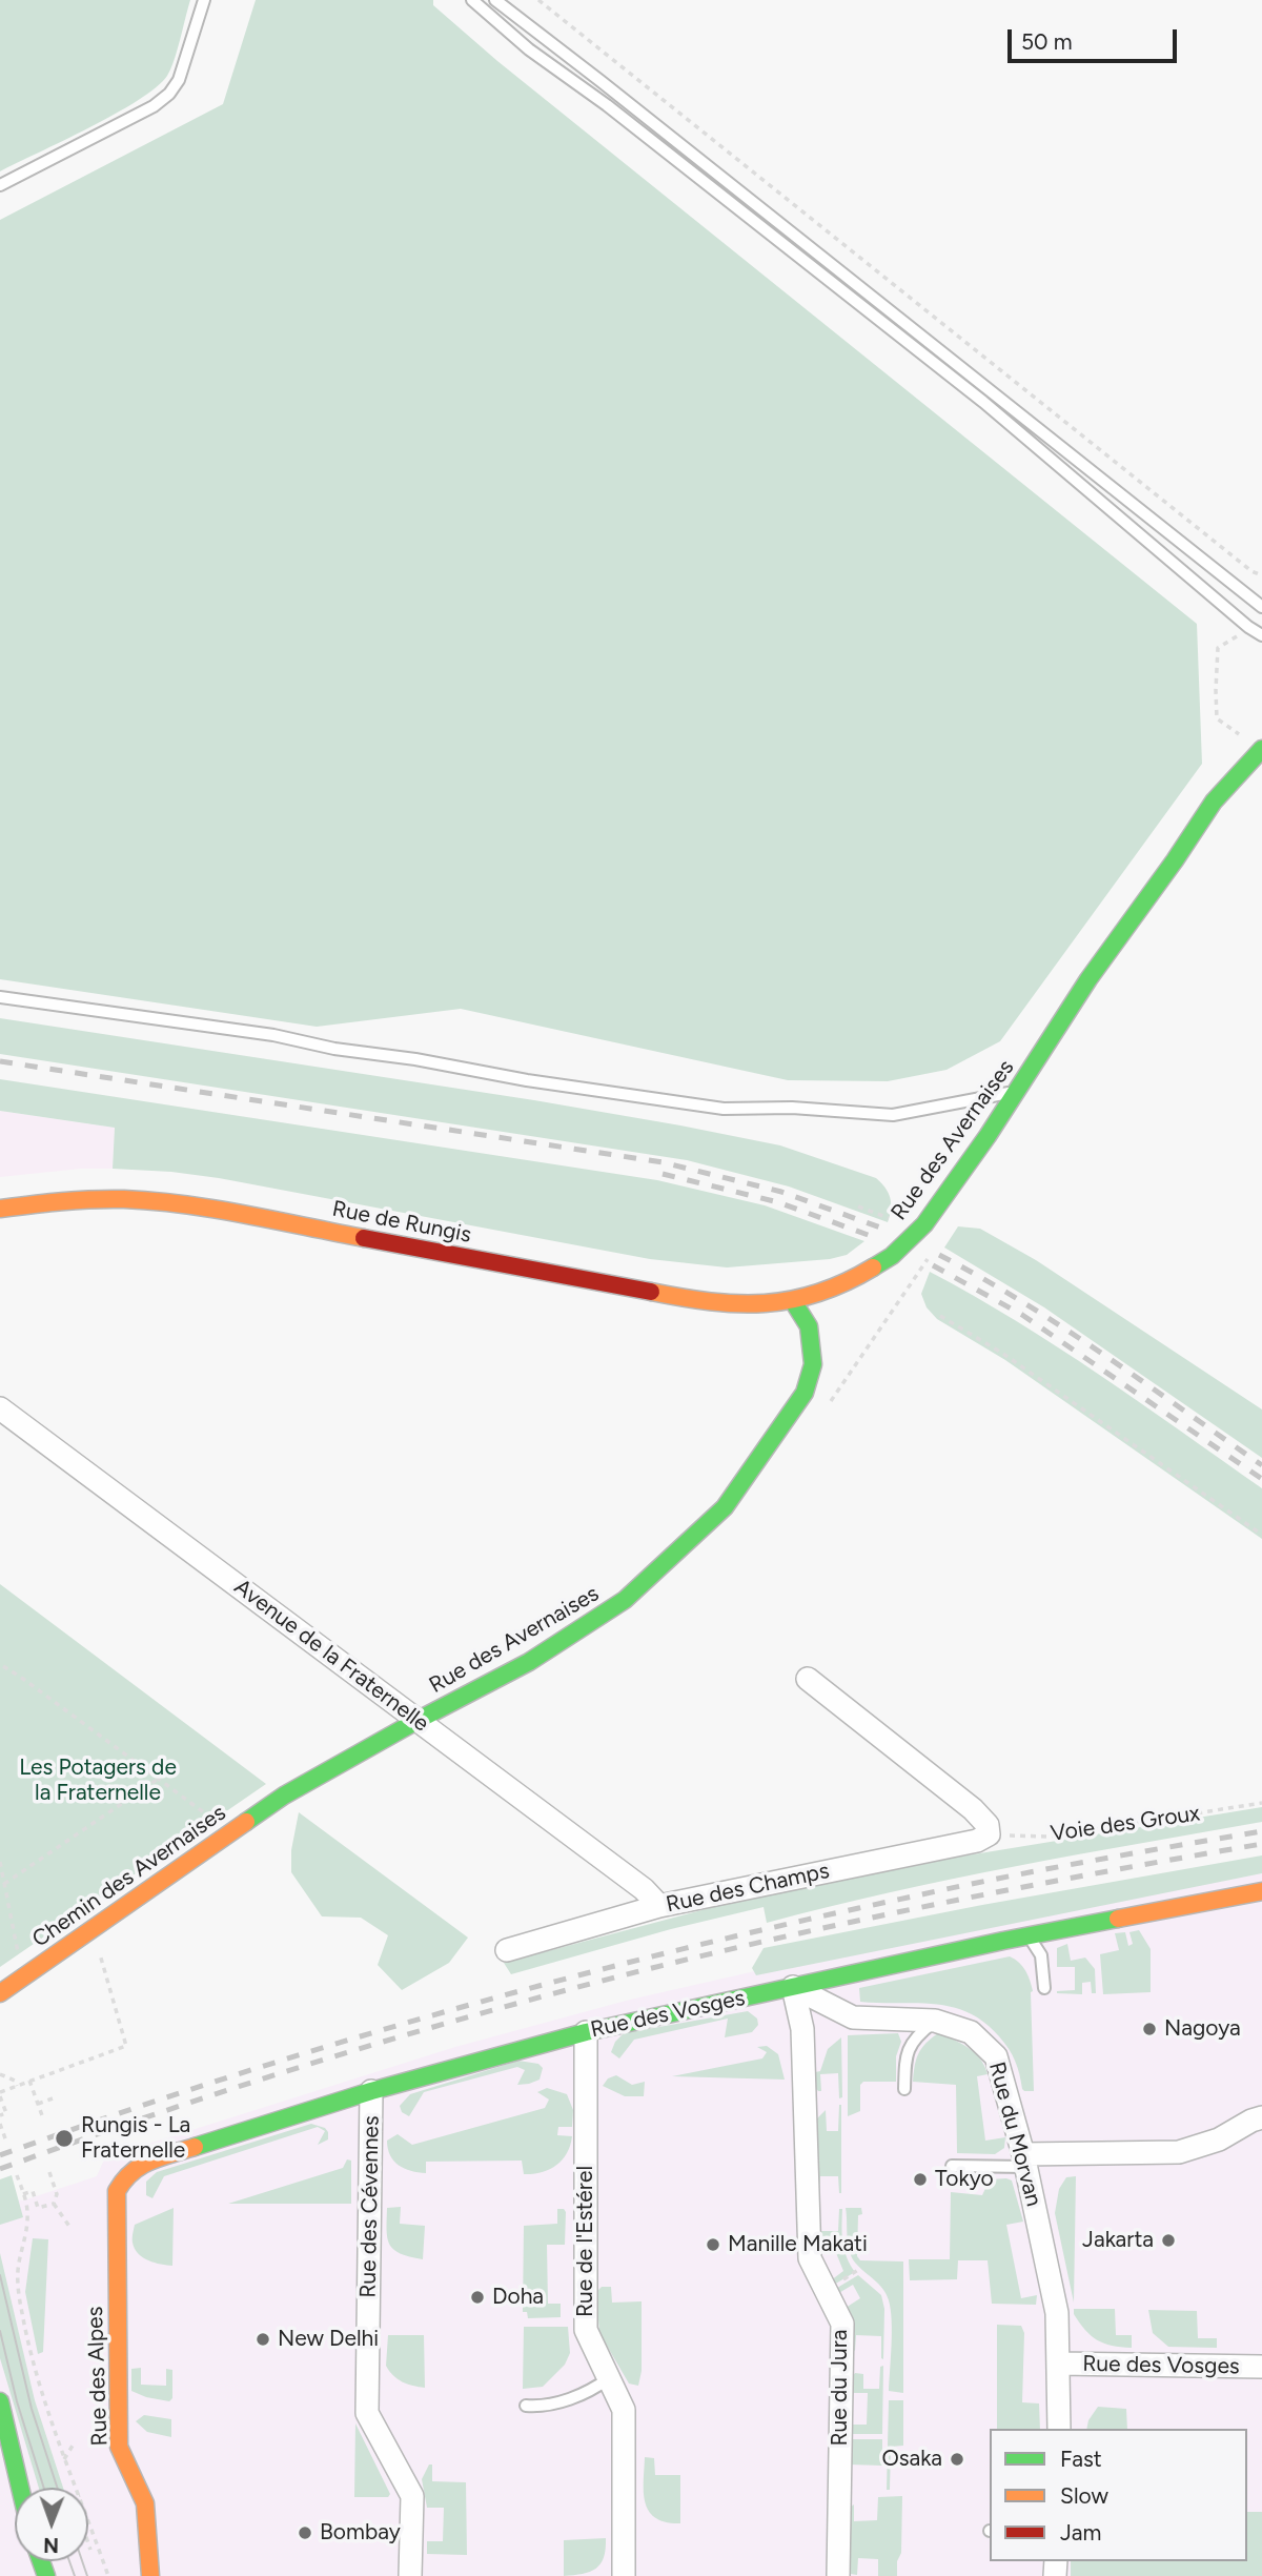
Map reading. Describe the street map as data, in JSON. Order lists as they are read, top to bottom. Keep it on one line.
{"streets":{"street":["Rue des Avernaises","Rue de Rungis","Avenue de la Fraternelle","Chemin des Avernaises","Rue des Champs","Rue des Vosges","Rue du Morvan","Rue des Cévennes","Rue de l'Estérel","Rue des Alpes","Rue du Jura"],"path":["Voie des Groux"]},"crossings":[["Rue des Avernaises","Rue de Rungis"],["Rue des Avernaises","Avenue de la Fraternelle"],["Rue des Avernaises","Chemin des Avernaises"],["Avenue de la Fraternelle","Rue des Champs"],["Voie des Groux","Rue des Champs"],["Rue des Vosges","Rue du Morvan"],["Rue des Vosges","Rue des Cévennes"],["Rue des Vosges","Rue de l'Estérel"],["Rue des Vosges","Rue des Alpes"],["Rue des Vosges","Rue du Jura"],["Rue du Morvan","Rue du Jura"]],"parks":["Les Potagers de la Fraternelle"],"places":["Nagoya","Rungis - La Fraternelle","Tokyo","Jakarta","Manille Makati","Doha","New Delhi","Osaka","Bombay"],"legend":["Fast","Slow","Jam"],"scale_bar":"50 m","north":"bottom"}
